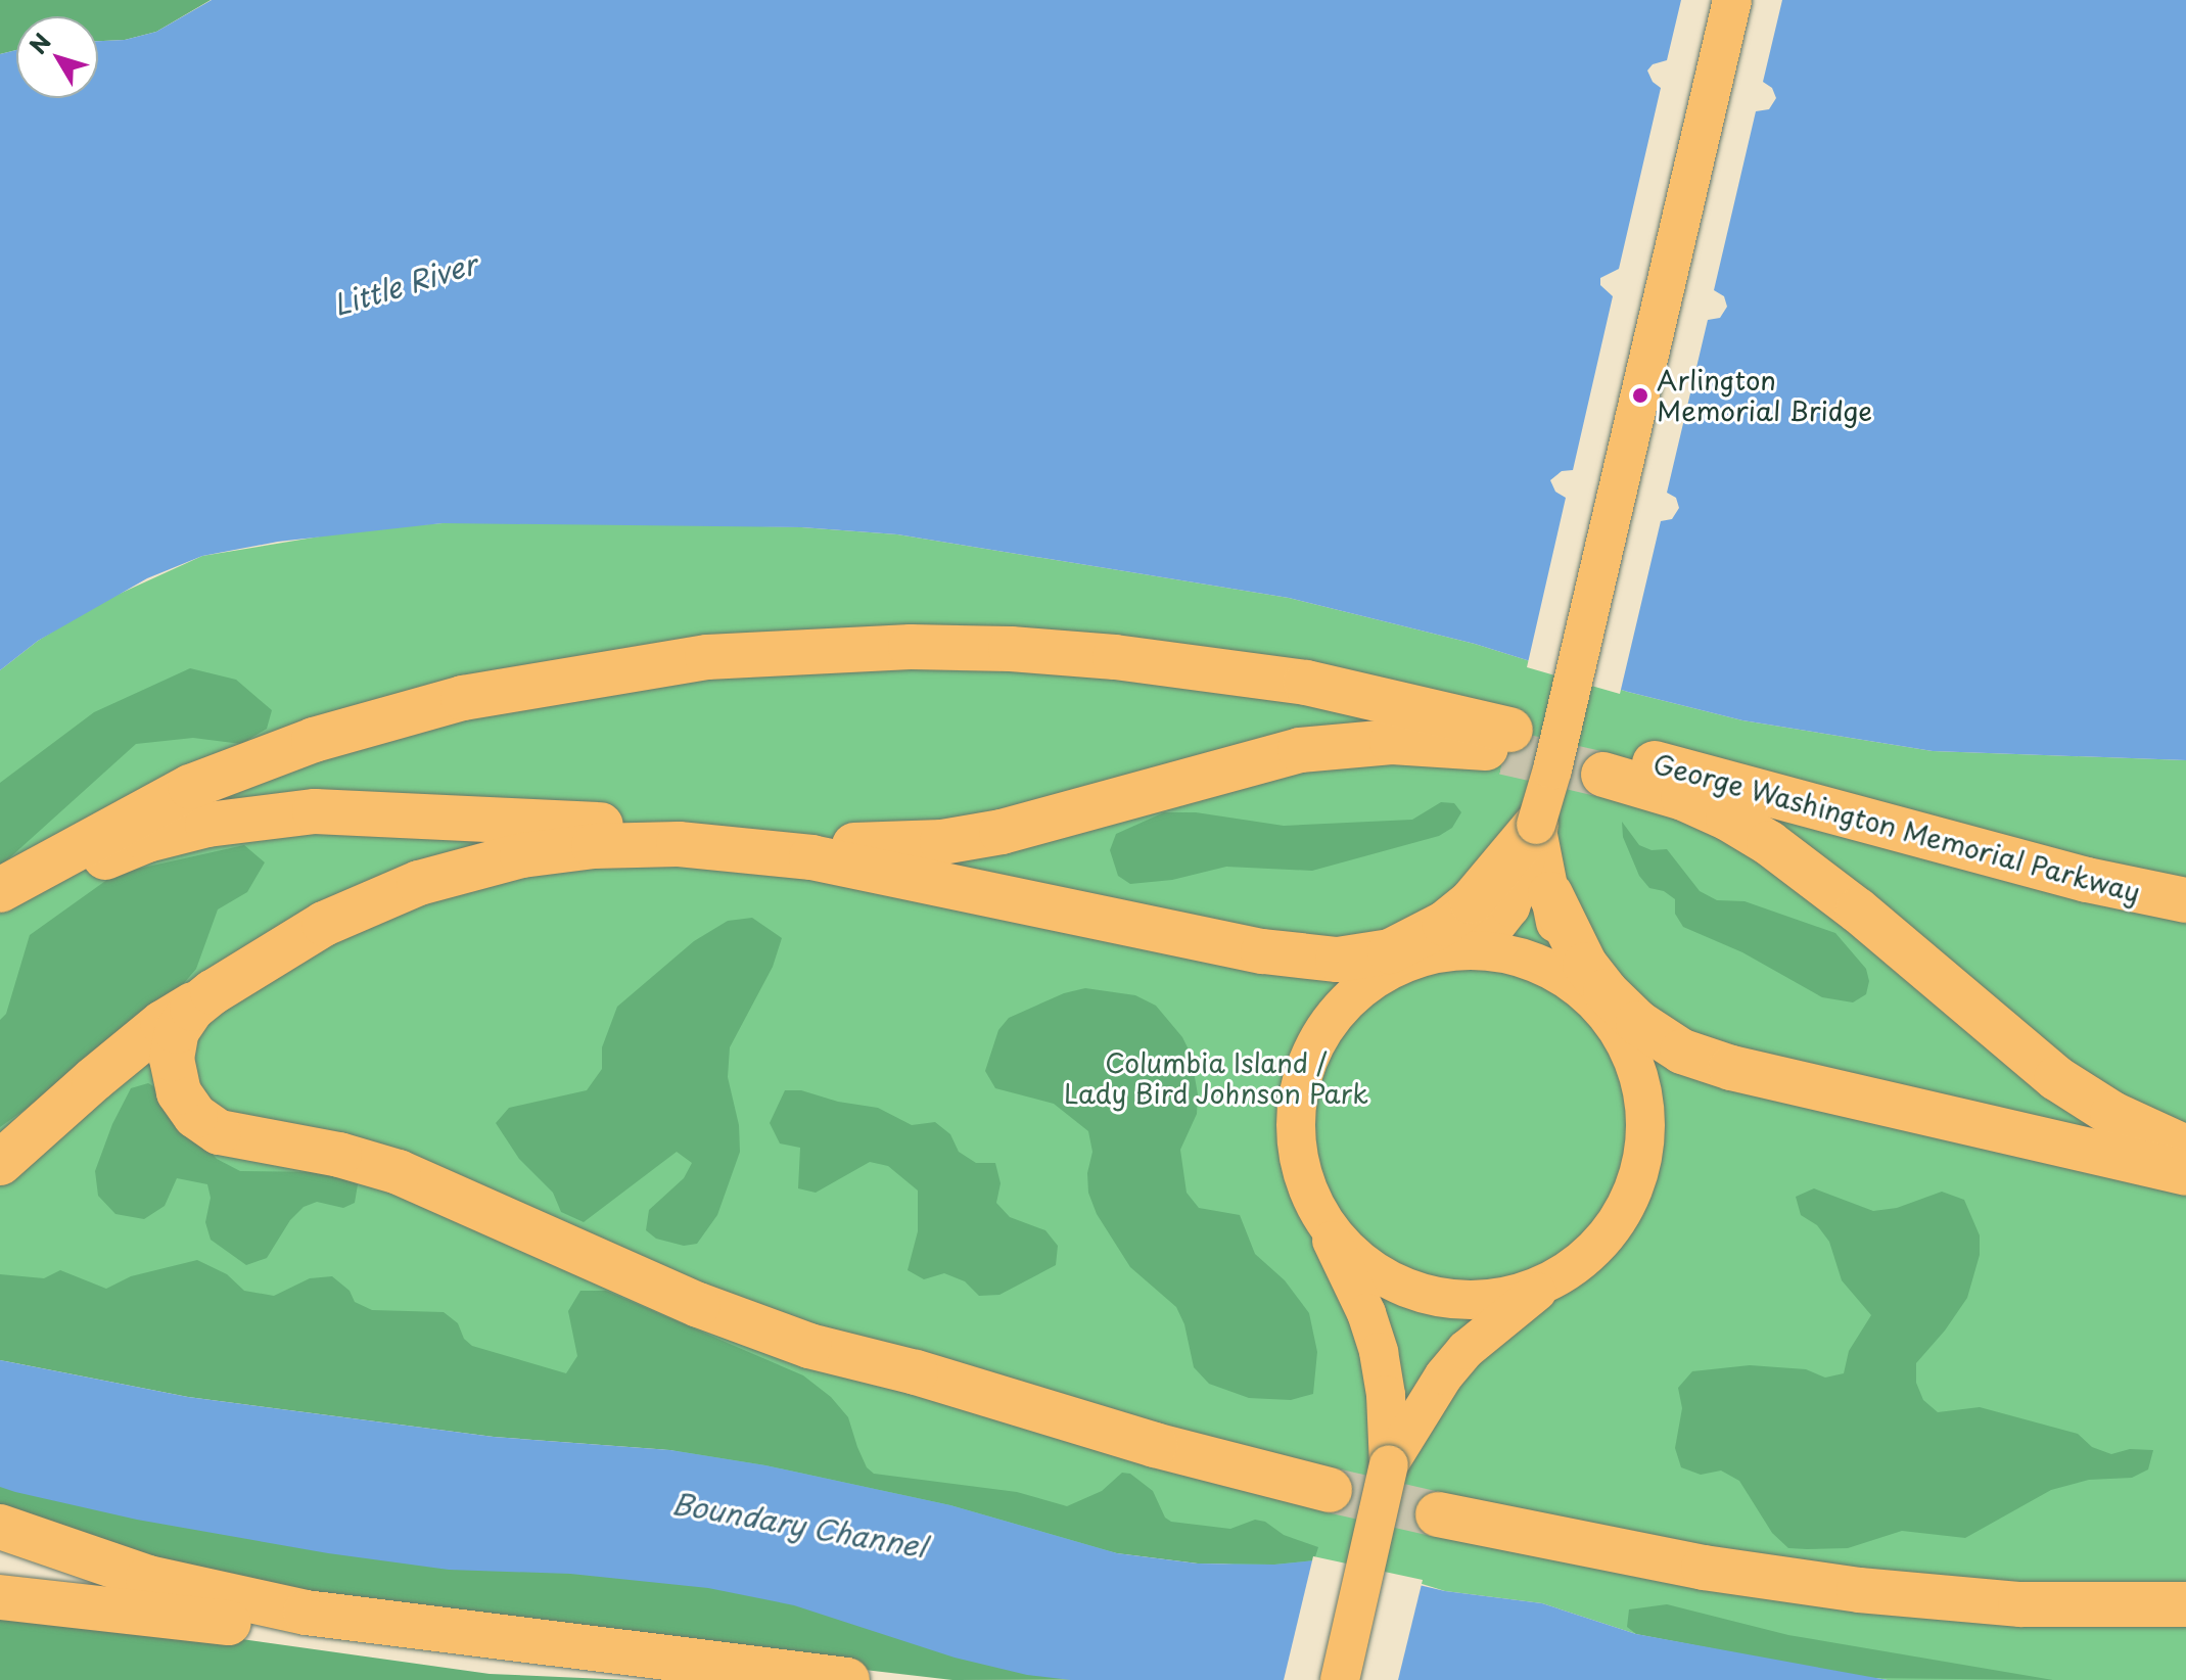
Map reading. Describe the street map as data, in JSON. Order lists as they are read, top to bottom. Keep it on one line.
{"streets":{"highway":["George Washington Memorial Parkway"]},"water":["Little River","Boundary Channel"],"parks":["Columbia Island / Lady Bird Johnson Park"],"places":["Arlington Memorial Bridge"],"north":"top left"}
